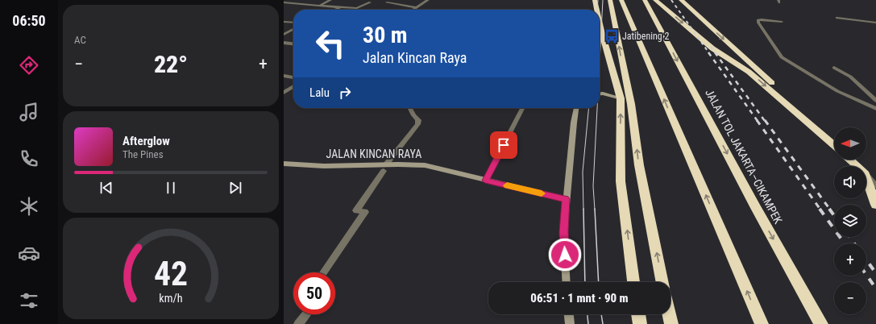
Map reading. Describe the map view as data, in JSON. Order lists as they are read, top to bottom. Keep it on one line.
{"streets":{"highway":["JALAN TOL JAKARTA–CIKAMPEK"],"main road":["JALAN KINCAN RAYA"]},"places":{"bus stop":["Jatibening 2"]},"north":"left","page":{"tabs":"06:50","tile":"AC","turn":["30 m","Jalan Kincan Raya"],"heat":["−","22°","+"],"then":"Lalu","song":["Afterglow","The Pines"],"map_buttons":["+","−"],"limit":"50","trip":"06:51 · 1 mnt · 90 m","gauge":["42","km/h"]}}
